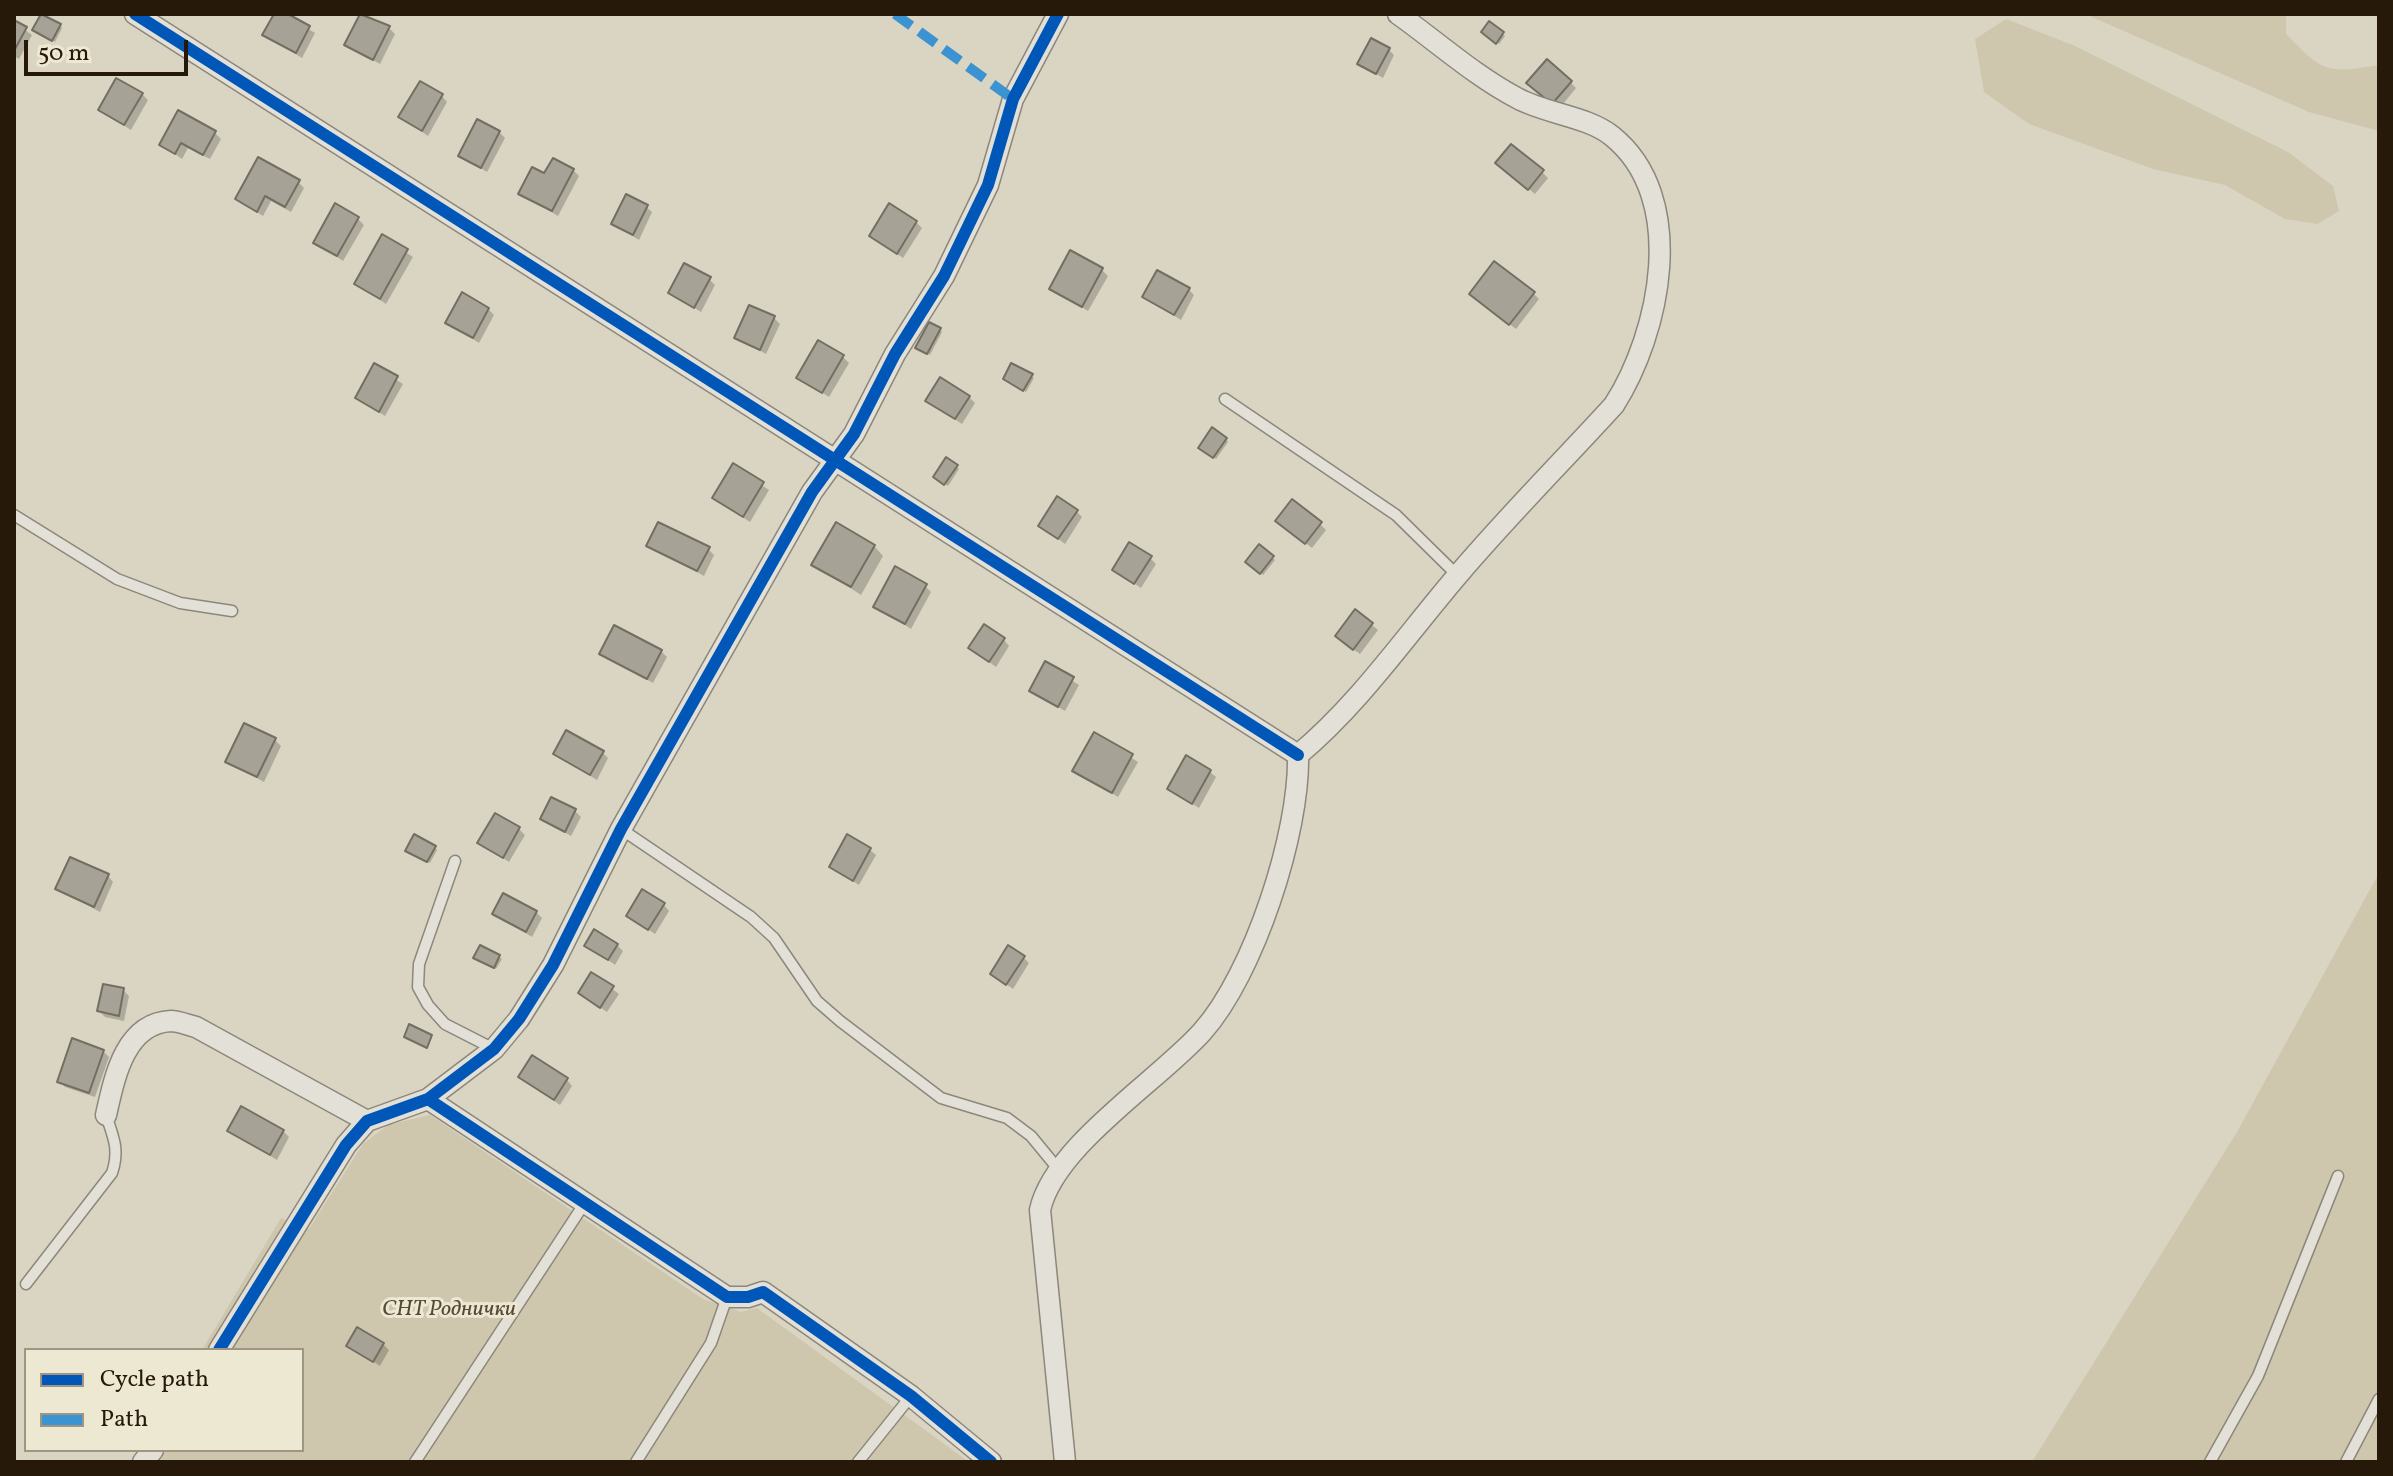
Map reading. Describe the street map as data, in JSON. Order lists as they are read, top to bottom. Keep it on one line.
{"parks":["СНТ Роднички"],"legend":["Cycle path","Path"],"scale_bar":"50 m"}
